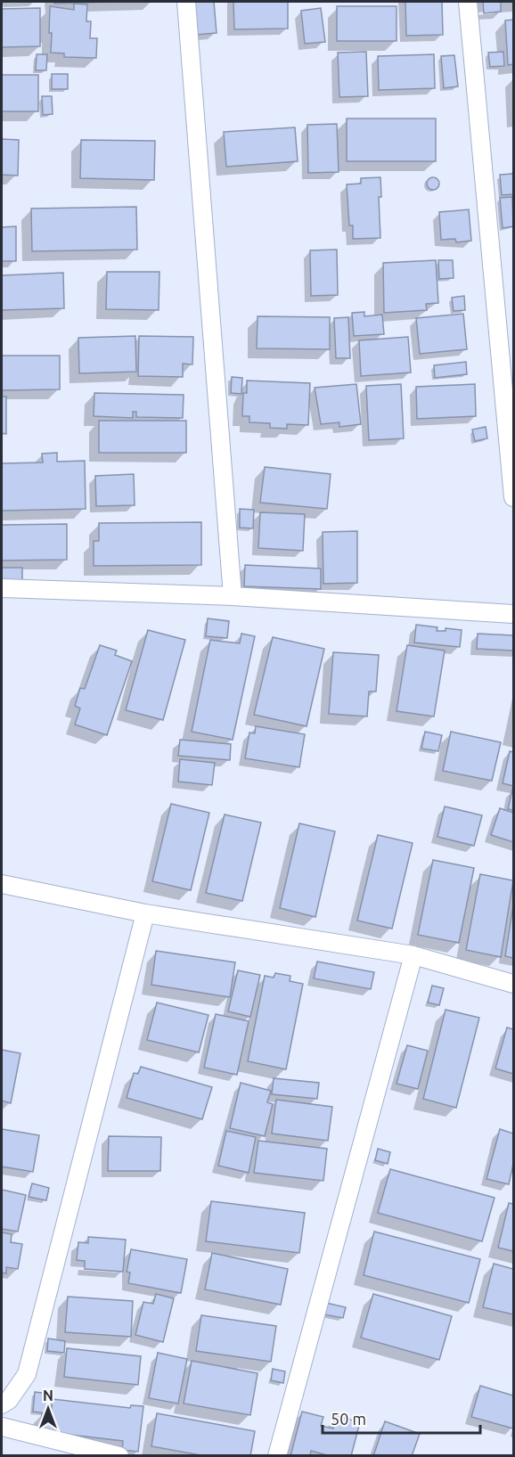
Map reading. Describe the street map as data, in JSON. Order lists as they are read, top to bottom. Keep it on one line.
{"scale_bar":"50 m","north":"top"}
